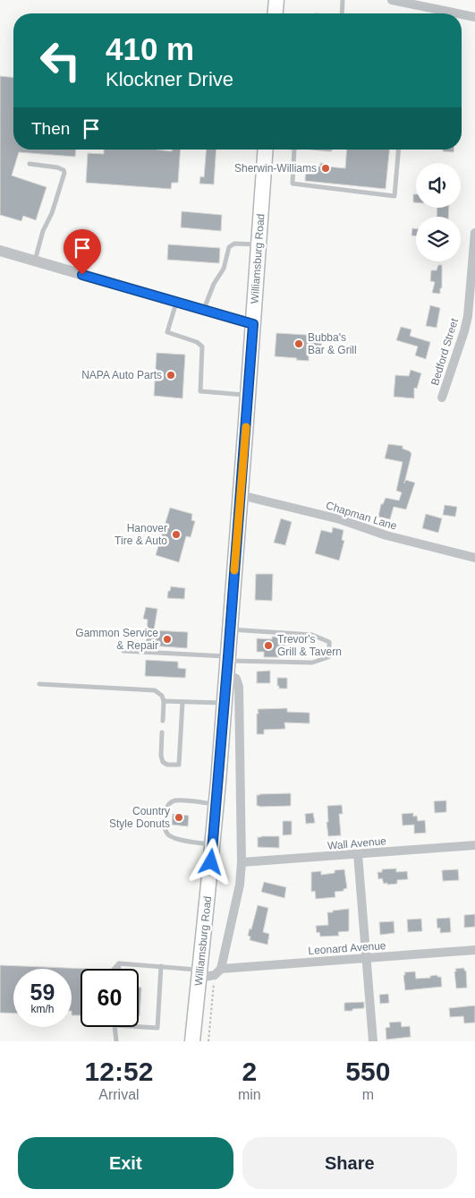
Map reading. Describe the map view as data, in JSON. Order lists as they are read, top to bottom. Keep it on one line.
{"streets":{"main road":["Williamsburg Road"],"street":["Bedford Street","Chapman Lane","Wall Avenue","Leonard Avenue"]},"crossings":[["Williamsburg Road","Chapman Lane"],["Williamsburg Road","Leonard Avenue"]],"places":["Sherwin-Williams","Bubba's Bar & Grill","NAPA Auto Parts","Hanover Tire & Auto","Gammon Service & Repair","Trevor's Grill & Tavern","Country Style Donuts"],"page":{"turn":["410 m","Klockner Drive"],"then":"Then","speed":"59 km/h","limit":"60","eta":["12:52","Arrival","2","min","550","m"],"buttons":["Exit","Share"]}}
